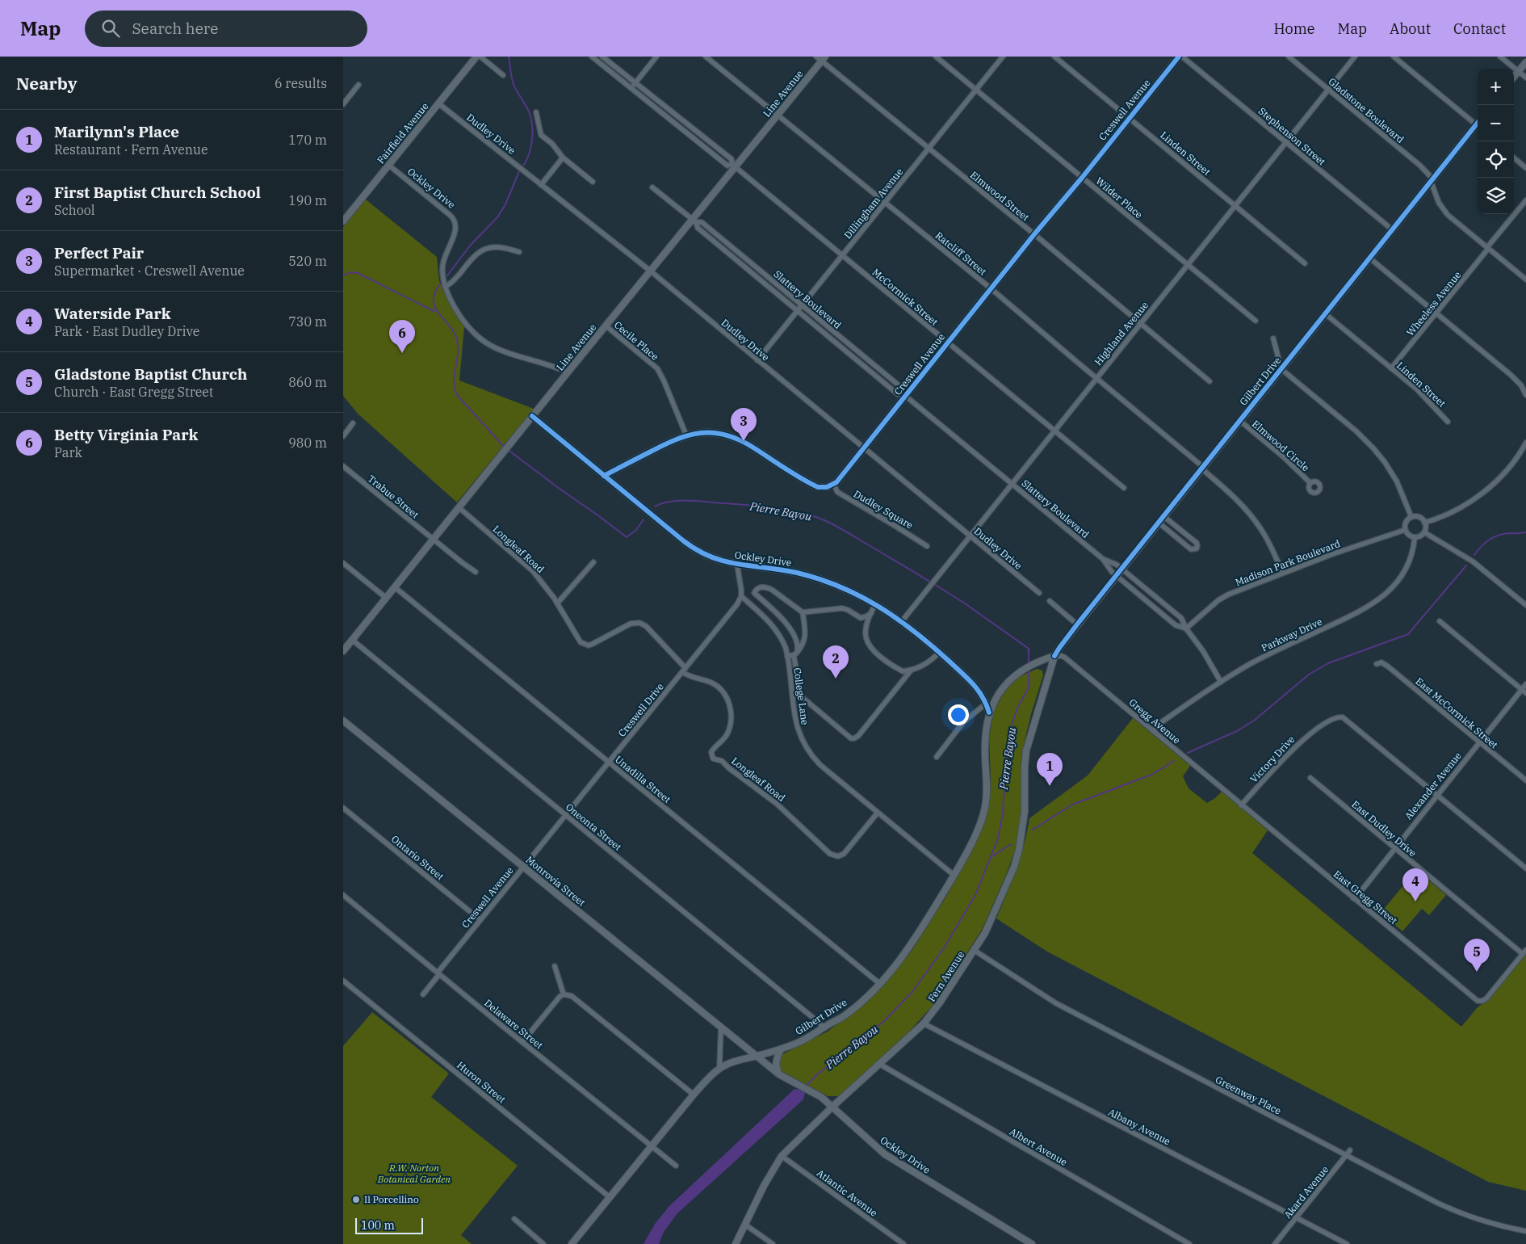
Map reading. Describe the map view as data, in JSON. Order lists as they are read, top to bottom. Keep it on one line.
{"streets":{"street":["Line Avenue","Creswell Avenue","Gladstone Boulevard","Fairfield Avenue","Dudley Drive","Stephenson Street","Linden Street","Ockley Drive","Elmwood Street","Wilder Place","Dillingham Avenue","Ratcliff Street","McCormick Street","Slattery Boulevard","Wheeless Avenue","Highland Avenue","Cecile Place","Gilbert Drive","Elmwood Circle","Trabue Street","Dudley Square","Longleaf Road","Madison Park Boulevard","Parkway Drive","College Lane","Creswell Drive","East McCormick Street","Gregg Avenue","Victory Drive","Unadilla Street","Alexander Avenue","Oneonta Street","East Dudley Drive","Ontario Street","Monrovia Street","East Gregg Street","Fern Avenue","Delaware Street","Huron Street","Greenway Place","Albany Avenue","Albert Avenue","Akard Avenue","Atlantic Avenue"]},"crossings":[["Line Avenue","Dudley Drive"],["Line Avenue","Ockley Drive"],["Line Avenue","Elmwood Street"],["Line Avenue","Ratcliff Street"],["Line Avenue","McCormick Street"],["Line Avenue","Slattery Boulevard"],["Line Avenue","Cecile Place"],["Line Avenue","Trabue Street"],["Line Avenue","Longleaf Road"],["Line Avenue","Unadilla Street"],["Line Avenue","Oneonta Street"],["Creswell Avenue","Dudley Drive"],["Creswell Avenue","Linden Street"],["Creswell Avenue","Elmwood Street"],["Creswell Avenue","Wilder Place"],["Creswell Avenue","Ratcliff Street"],["Creswell Avenue","McCormick Street"],["Creswell Avenue","Slattery Boulevard"],["Creswell Avenue","Dudley Square"],["Creswell Avenue","Creswell Drive"],["Creswell Avenue","Oneonta Street"],["Creswell Avenue","Ontario Street"],["Creswell Avenue","Monrovia Street"],["Creswell Avenue","Delaware Street"],["Gladstone Boulevard","Wheeless Avenue"],["Gladstone Boulevard","Highland Avenue"],["Gladstone Boulevard","Gilbert Drive"],["Fairfield Avenue","Dudley Drive"],["Fairfield Avenue","Ockley Drive"],["Dudley Drive","Dillingham Avenue"],["Dudley Drive","Highland Avenue"],["Stephenson Street","Highland Avenue"],["Stephenson Street","Gilbert Drive"],["Linden Street","Wheeless Avenue"],["Linden Street","Highland Avenue"],["Linden Street","Gilbert Drive"],["Ockley Drive","Highland Avenue"],["Ockley Drive","Gilbert Drive"],["Ockley Drive","Monrovia Street"],["Ockley Drive","Fern Avenue"],["Elmwood Street","Dillingham Avenue"],["Elmwood Street","Highland Avenue"],["Wilder Place","Dillingham Avenue"],["Wilder Place","Highland Avenue"],["Dillingham Avenue","Ratcliff Street"],["Dillingham Avenue","McCormick Street"],["Dillingham Avenue","Slattery Boulevard"],["Ratcliff Street","Highland Avenue"],["Ratcliff Street","Gilbert Drive"],["Ratcliff Street","Madison Park Boulevard"],["McCormick Street","Highland Avenue"],["Slattery Boulevard","Highland Avenue"],["Slattery Boulevard","Gilbert Drive"],["Slattery Boulevard","Madison Park Boulevard"],["Slattery Boulevard","Parkway Drive"],["Gilbert Drive","Elmwood Circle"],["Gilbert Drive","College Lane"],["Gilbert Drive","Gregg Avenue"],["Gilbert Drive","Unadilla Street"],["Gilbert Drive","Oneonta Street"],["Gilbert Drive","Monrovia Street"],["Gilbert Drive","Fern Avenue"],["Gilbert Drive","Delaware Street"],["Gilbert Drive","Huron Street"],["Longleaf Road","College Lane"],["Longleaf Road","Creswell Drive"],["Madison Park Boulevard","Parkway Drive"],["Parkway Drive","Gregg Avenue"],["College Lane","Creswell Drive"],["Creswell Drive","Unadilla Street"],["Creswell Drive","Oneonta Street"],["East McCormick Street","Alexander Avenue"],["Gregg Avenue","Victory Drive"],["Gregg Avenue","East Gregg Street"],["Gregg Avenue","Fern Avenue"],["Victory Drive","Alexander Avenue"],["Victory Drive","East Gregg Street"],["Alexander Avenue","East Dudley Drive"],["Alexander Avenue","East Gregg Street"],["East Dudley Drive","East Gregg Street"],["Fern Avenue","Greenway Place"],["Fern Avenue","Albany Avenue"],["Fern Avenue","Albert Avenue"],["Fern Avenue","Atlantic Avenue"],["Greenway Place","Akard Avenue"],["Albany Avenue","Akard Avenue"]],"water":["Pierre Bayou"],"parks":["R.W. Norton Botanical Garden"],"places":["Il Porcellino"],"scale_bar":"100 m","page":{"header":"Map","search":"Search here","nav":["Home","Map","About","Contact"],"heading":["Nearby","6 results"],"map_buttons":["+","−"],"list":[{"mark":"1","name":"Marilynn's Place","note":"Restaurant · Fern Avenue","value":"170 m"},{"mark":"2","name":"First Baptist Church School","note":"School","value":"190 m"},{"mark":"3","name":"Perfect Pair","note":"Supermarket · Creswell Avenue","value":"520 m"},{"mark":"4","name":"Waterside Park","note":"Park · East Dudley Drive","value":"730 m"},{"mark":"5","name":"Gladstone Baptist Church","note":"Church · East Gregg Street","value":"860 m"},{"mark":"6","name":"Betty Virginia Park","note":"Park","value":"980 m"}],"pins":["6","3","2","1","4","5"],"scale":"100 m"}}
